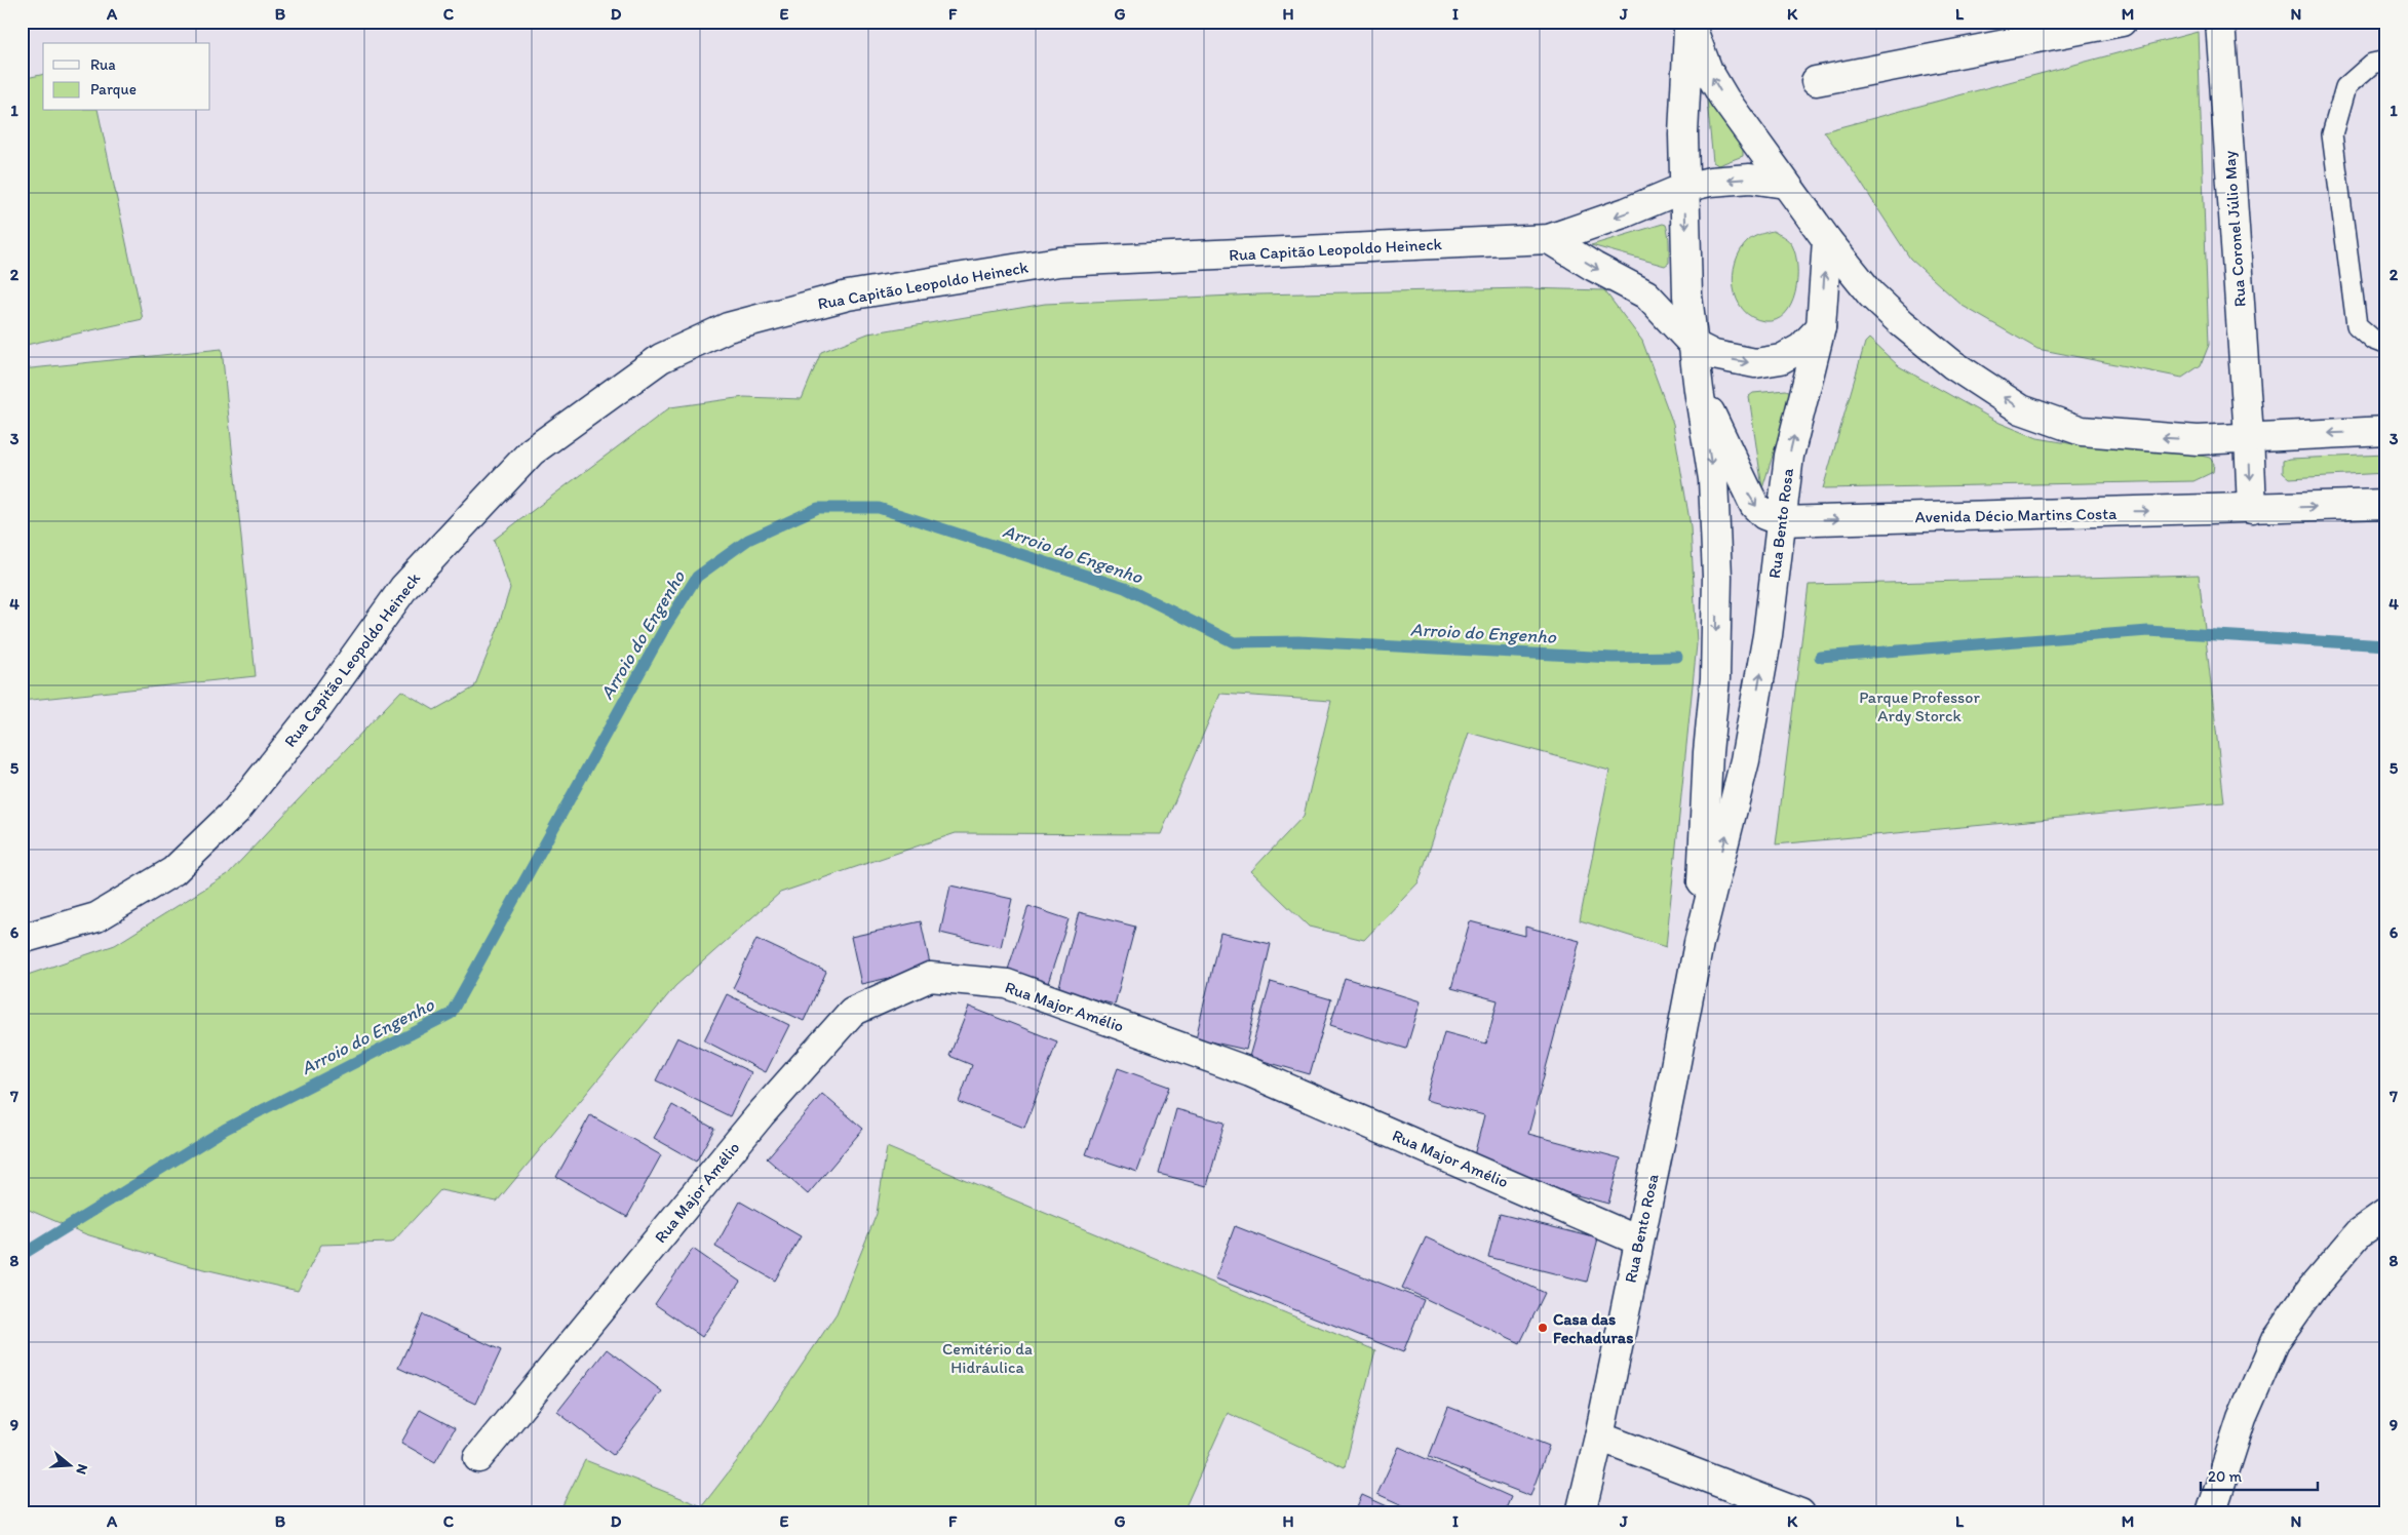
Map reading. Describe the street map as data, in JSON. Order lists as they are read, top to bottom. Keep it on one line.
{"streets":{"street":["Rua Coronel Júlio May","Rua Capitão Leopoldo Heineck","Avenida Décio Martins Costa","Rua Bento Rosa","Rua Major Amélio"]},"crossings":[["Rua Capitão Leopoldo Heineck","Rua Bento Rosa"],["Avenida Décio Martins Costa","Rua Bento Rosa"],["Rua Bento Rosa","Rua Major Amélio"]],"one_way":["Avenida Décio Martins Costa"],"water":["Arroio do Engenho"],"parks":["Parque Professor Ardy Storck","Cemitério da Hidráulica"],"places":["Casa das Fechaduras"],"legend":["Rua","Parque"],"scale_bar":"20 m","north":"right","grid":{"columns":["A","B","C","D","E","F","G","H","I","J","K","L","M","N"],"rows":["1","2","3","4","5","6","7","8","9"]}}
